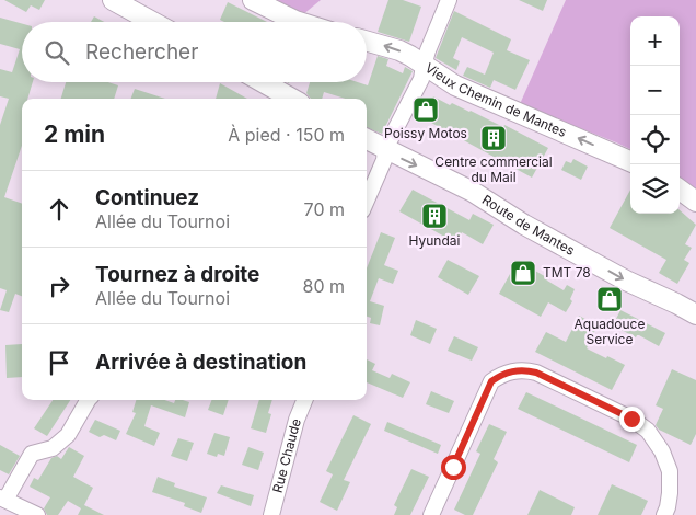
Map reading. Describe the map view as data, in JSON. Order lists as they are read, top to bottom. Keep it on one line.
{"streets":{"main road":["Vieux Chemin de Mantes","Route de Mantes"],"street":["Rue Chaude"]},"one_way":["Vieux Chemin de Mantes","Route de Mantes"],"places":{"shop":["Poissy Motos","TMT 78","Aquadouce Service"],"building":["Centre commercial du Mail","Hyundai"]},"page":{"map_buttons":["+","−"],"search":"Rechercher","heading":["2 min","À pied · 150 m"],"list":[["Continuez","Allée du Tournoi","70 m"],["Tournez à droite","Allée du Tournoi","80 m"],"Arrivée à destination"]}}
